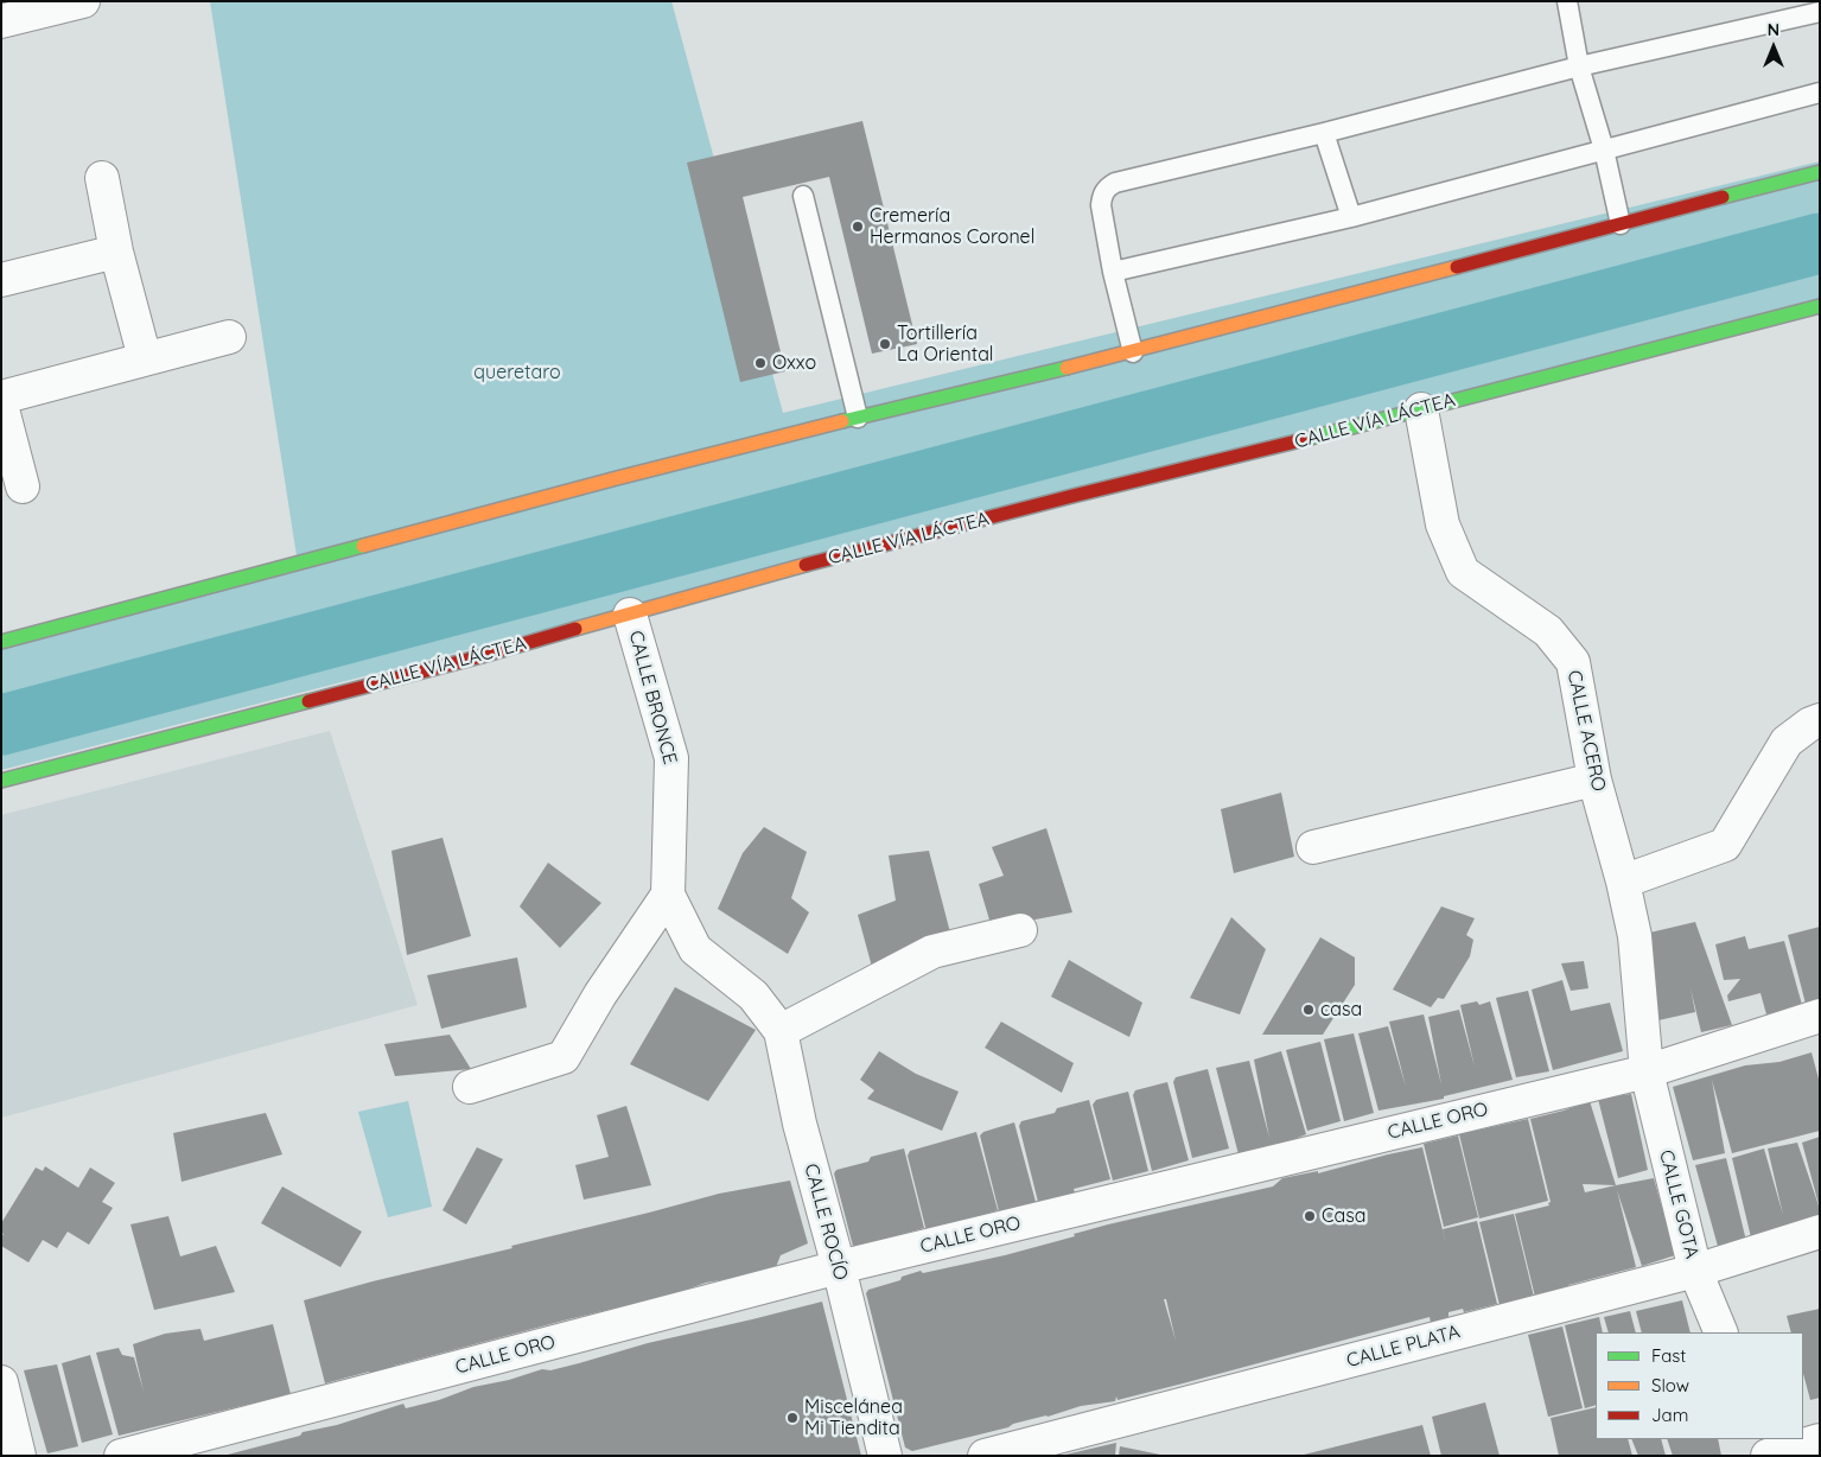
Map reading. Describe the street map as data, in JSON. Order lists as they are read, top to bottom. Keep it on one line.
{"streets":{"street":["CALLE VÍA LÁCTEA","CALLE BRONCE","CALLE ACERO","CALLE ORO","CALLE GOTA","CALLE ROCÍO","CALLE PLATA"]},"crossings":[["CALLE VÍA LÁCTEA","CALLE BRONCE"],["CALLE VÍA LÁCTEA","CALLE ACERO"],["CALLE BRONCE","CALLE ROCÍO"],["CALLE ACERO","CALLE ORO"],["CALLE ACERO","CALLE GOTA"],["CALLE ORO","CALLE GOTA"],["CALLE ORO","CALLE ROCÍO"],["CALLE GOTA","CALLE PLATA"]],"parks":["queretaro"],"places":["Cremería Hermanos Coronel","Tortillería La Oriental","Oxxo","casa","Casa","Miscelánea Mi Tiendita"],"legend":["Fast","Slow","Jam"],"north":"top"}
